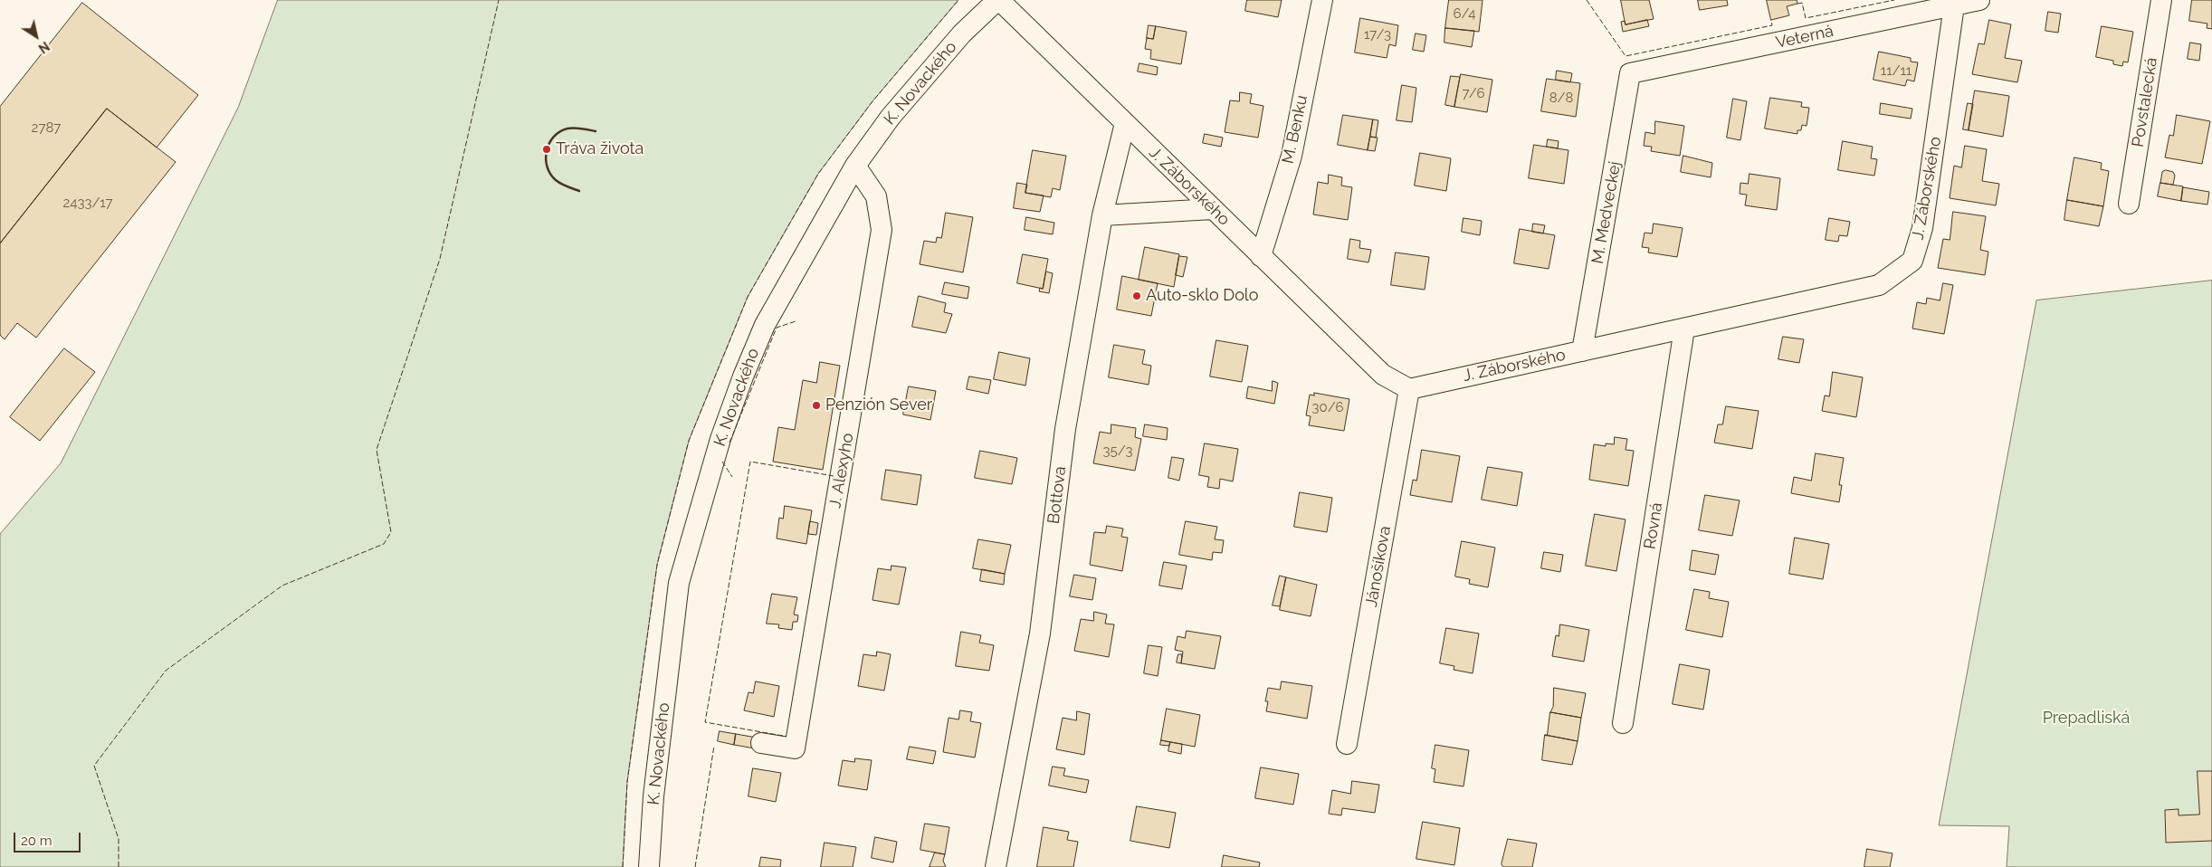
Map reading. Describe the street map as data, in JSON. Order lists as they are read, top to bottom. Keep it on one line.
{"streets":{"street":["Veterná","K. Novackého","Povstalecká","M. Benku","J. Záborského","M. Medveckej","J. Alexyho","Bottova","Rovná","Jánošíkova"]},"crossings":[["Veterná","J. Záborského"],["Veterná","M. Medveckej"],["K. Novackého","J. Záborského"],["K. Novackého","J. Alexyho"],["M. Benku","J. Záborského"],["J. Záborského","M. Medveckej"],["J. Záborského","Bottova"],["J. Záborského","Rovná"],["J. Záborského","Jánošíkova"]],"parks":["Prepadliská"],"places":["Tráva života","Auto-sklo Dolo","Penzión Sever"],"house_numbers":["6/4","17/3","11/11","7/6","8/8","2787","2433/17","30/6","35/3"],"scale_bar":"20 m","north":"bottom right"}
